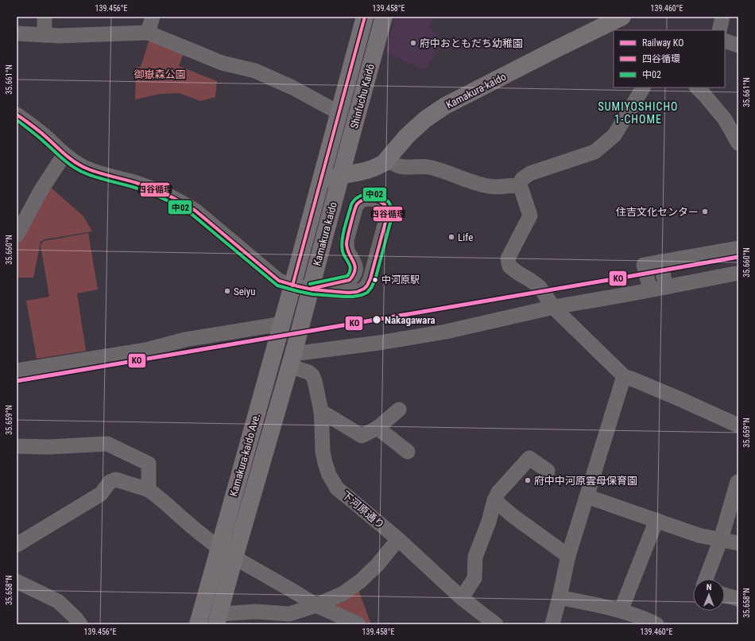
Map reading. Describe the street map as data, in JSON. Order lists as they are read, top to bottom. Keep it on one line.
{"streets":{"main road":["Kamakura-kaido","Shinfuchu Kaidō","Kamakura kaido","Kamakura-kaido Ave."],"street":["下河原通り"]},"crossings":[["Kamakura-kaido","Shinfuchu Kaidō"],["Kamakura-kaido","Kamakura kaido"],["Shinfuchu Kaidō","Kamakura kaido"],["Kamakura kaido","Kamakura-kaido Ave."],["Kamakura kaido","下河原通り"],["Kamakura-kaido Ave.","下河原通り"]],"districts":["SUMIYOSHICHO 1-CHOME"],"parks":["御嶽森公園"],"places":["府中おともだち幼稚園","住吉文化センター","Life","中河原駅","Seiyu","Nakagawara","府中中河原雲母保育園"],"lines":["transit line 四谷循環","transit line 中02","rail line KO"],"legend":["Railway KO","四谷循環","中02"],"north":"top","coordinates":["139.456°E","139.458°E","139.460°E","35.661°N","35.660°N","35.659°N","35.658°N"]}
